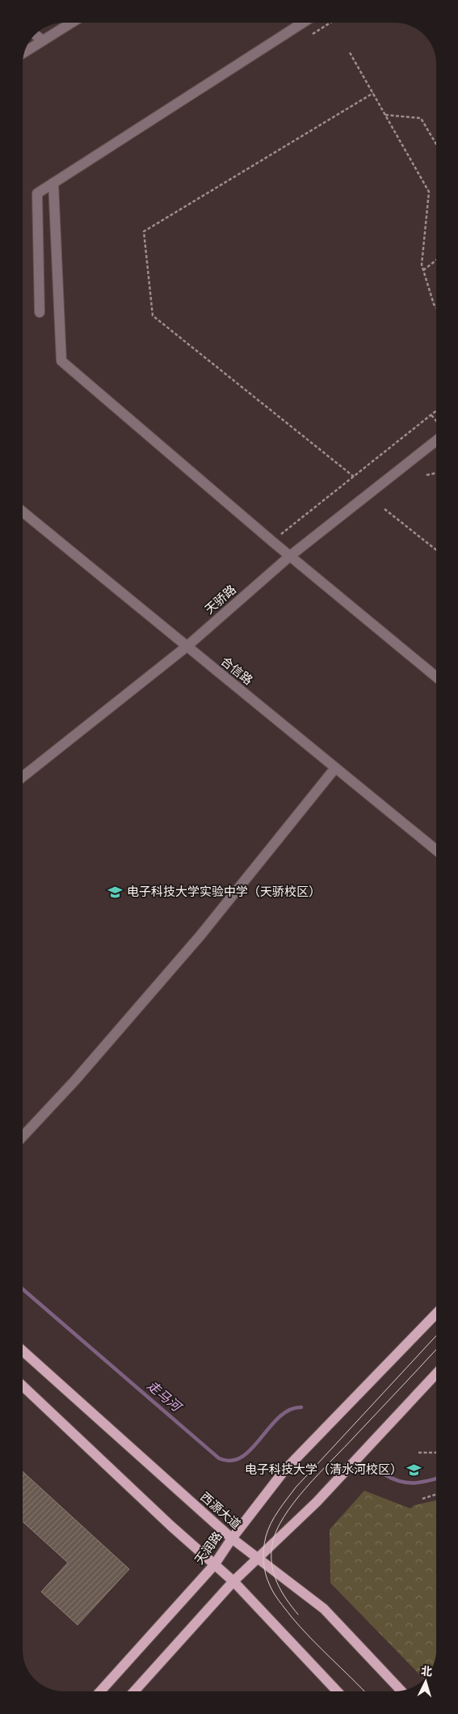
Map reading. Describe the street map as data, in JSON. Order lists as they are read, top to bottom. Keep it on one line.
{"streets":{"main road":["西源大道","天润路"],"street":["天骄路","合信路"]},"crossings":[["天骄路","合信路"],["西源大道","天润路"]],"water":["走马河"],"places":{"school or university":["电子科技大学实验中学（天骄校区）","电子科技大学（清水河校区）"]},"north":"top"}
